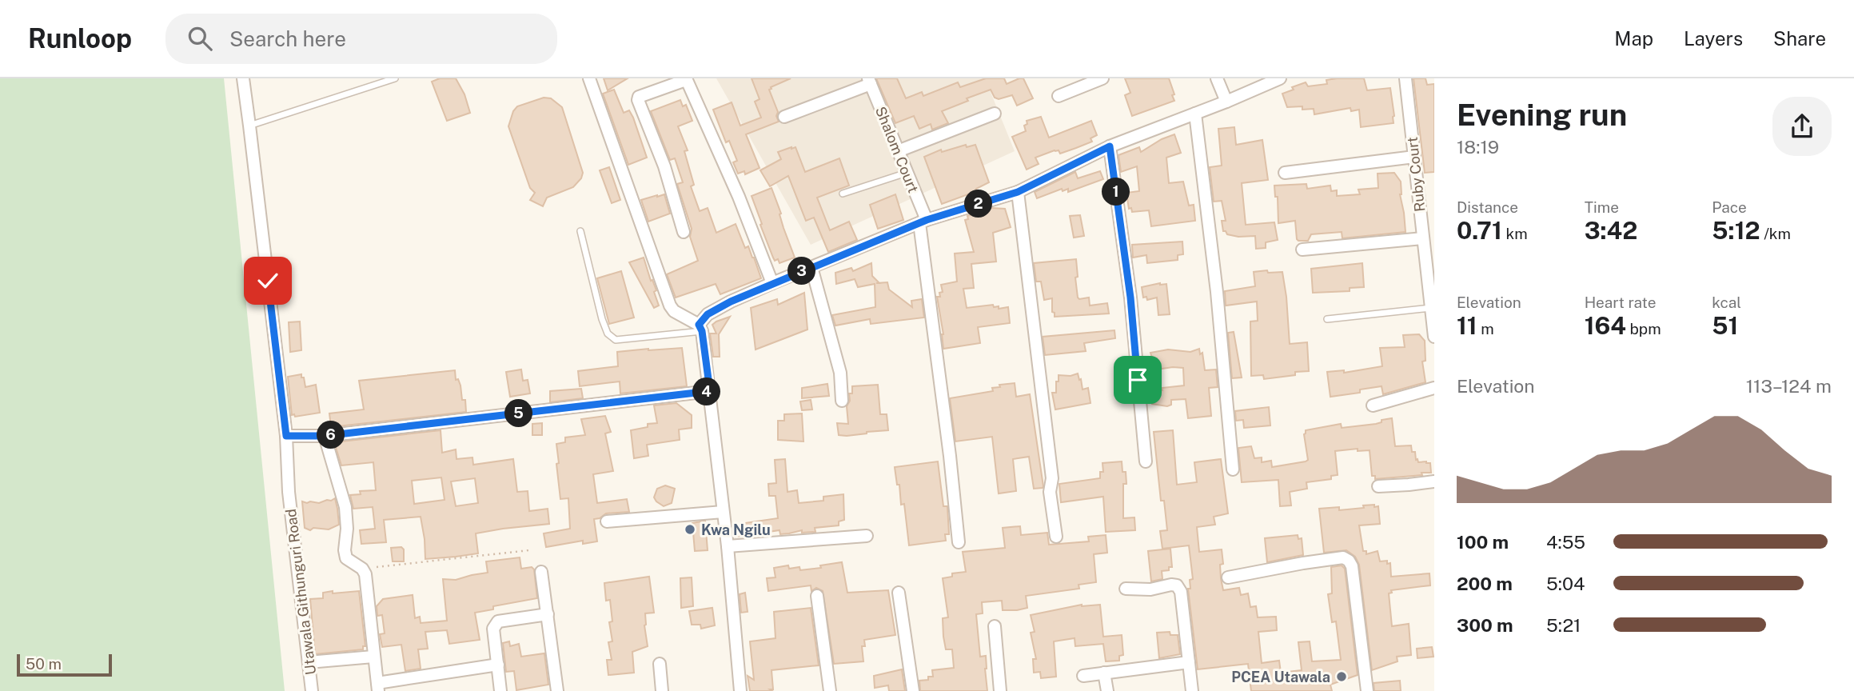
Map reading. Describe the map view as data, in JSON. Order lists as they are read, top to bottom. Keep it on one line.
{"streets":{"street":["Shalom Court","Ruby Court","Utawala Githunguri Road"]},"places":["Kwa Ngilu","PCEA Utawala"],"scale_bar":"50 m","page":{"header":"Runloop","search":"Search here","nav":["Map","Layers","Share"],"heading":["Evening run","18:19"],"stats":[["Distance","0.71 km"],["Time","3:42"],["Pace","5:12 /km"],["Elevation","11 m"],["Heart rate","164 bpm"],["kcal","51"]],"pins":["1","2","3","4","5","6"],"chart":["Elevation","113–124 m"],"list":[{"name":"100 m","note":"4:55"},{"name":"200 m","note":"5:04"},{"name":"300 m","note":"5:21"}],"scale":"50 m"}}
